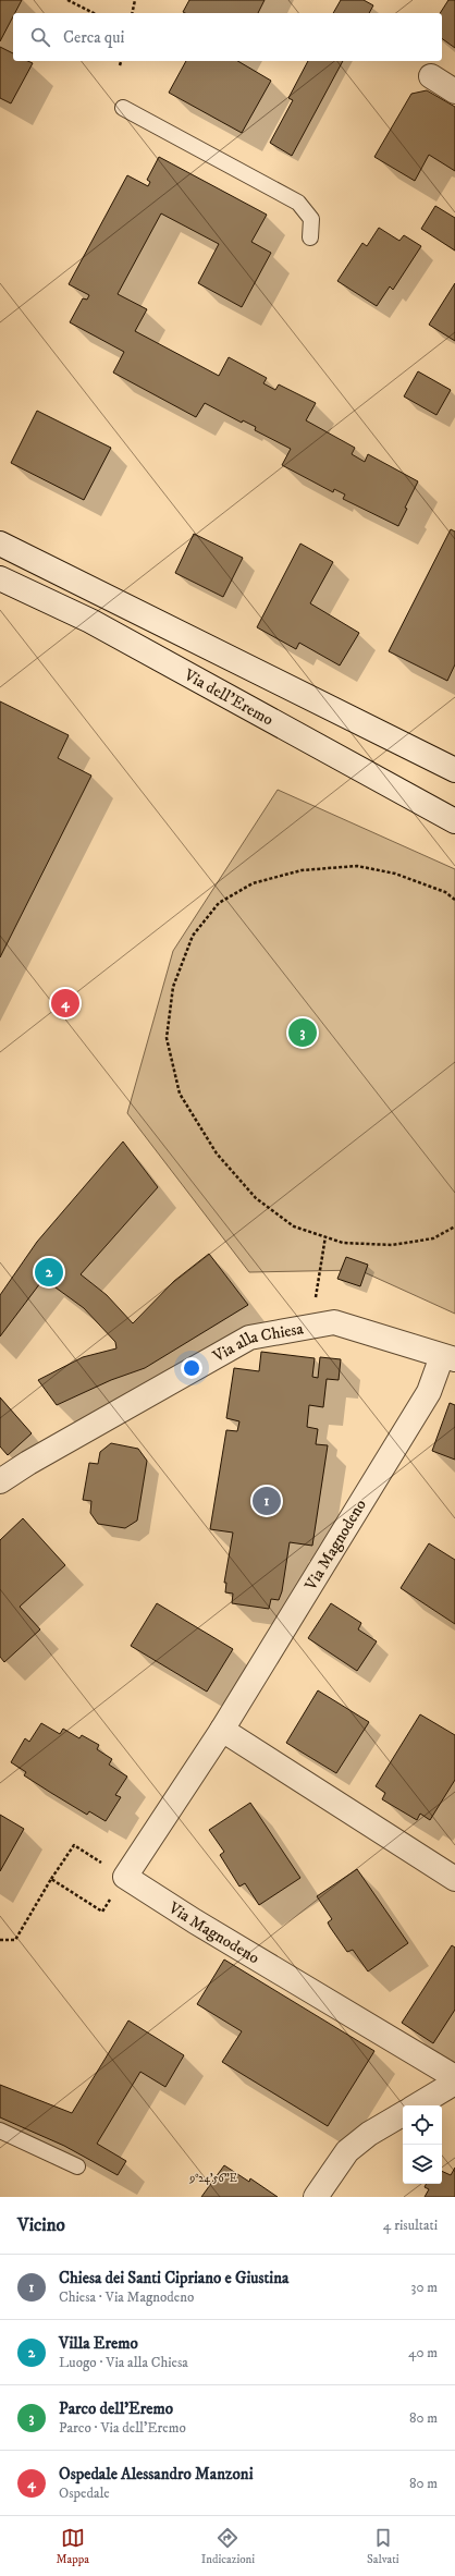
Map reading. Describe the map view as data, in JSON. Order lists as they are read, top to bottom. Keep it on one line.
{"streets":{"street":["Via dell'Eremo","Via alla Chiesa","Via Magnodeno"]},"crossings":[["Via alla Chiesa","Via Magnodeno"]],"page":{"search":"Cerca qui","pins":["4","3","2","1"],"heading":["Vicino","4 risultati"],"list":[{"mark":"1","name":"Chiesa dei Santi Cipriano e Giustina","note":"Chiesa · Via Magnodeno","value":"30 m"},{"mark":"2","name":"Villa Eremo","note":"Luogo · Via alla Chiesa","value":"40 m"},{"mark":"3","name":"Parco dell'Eremo","note":"Parco · Via dell'Eremo","value":"80 m"},{"mark":"4","name":"Ospedale Alessandro Manzoni","note":"Ospedale","value":"80 m"}],"nav":["Mappa","Indicazioni","Salvati"]},"coordinates":["9°24'56\"E"]}
